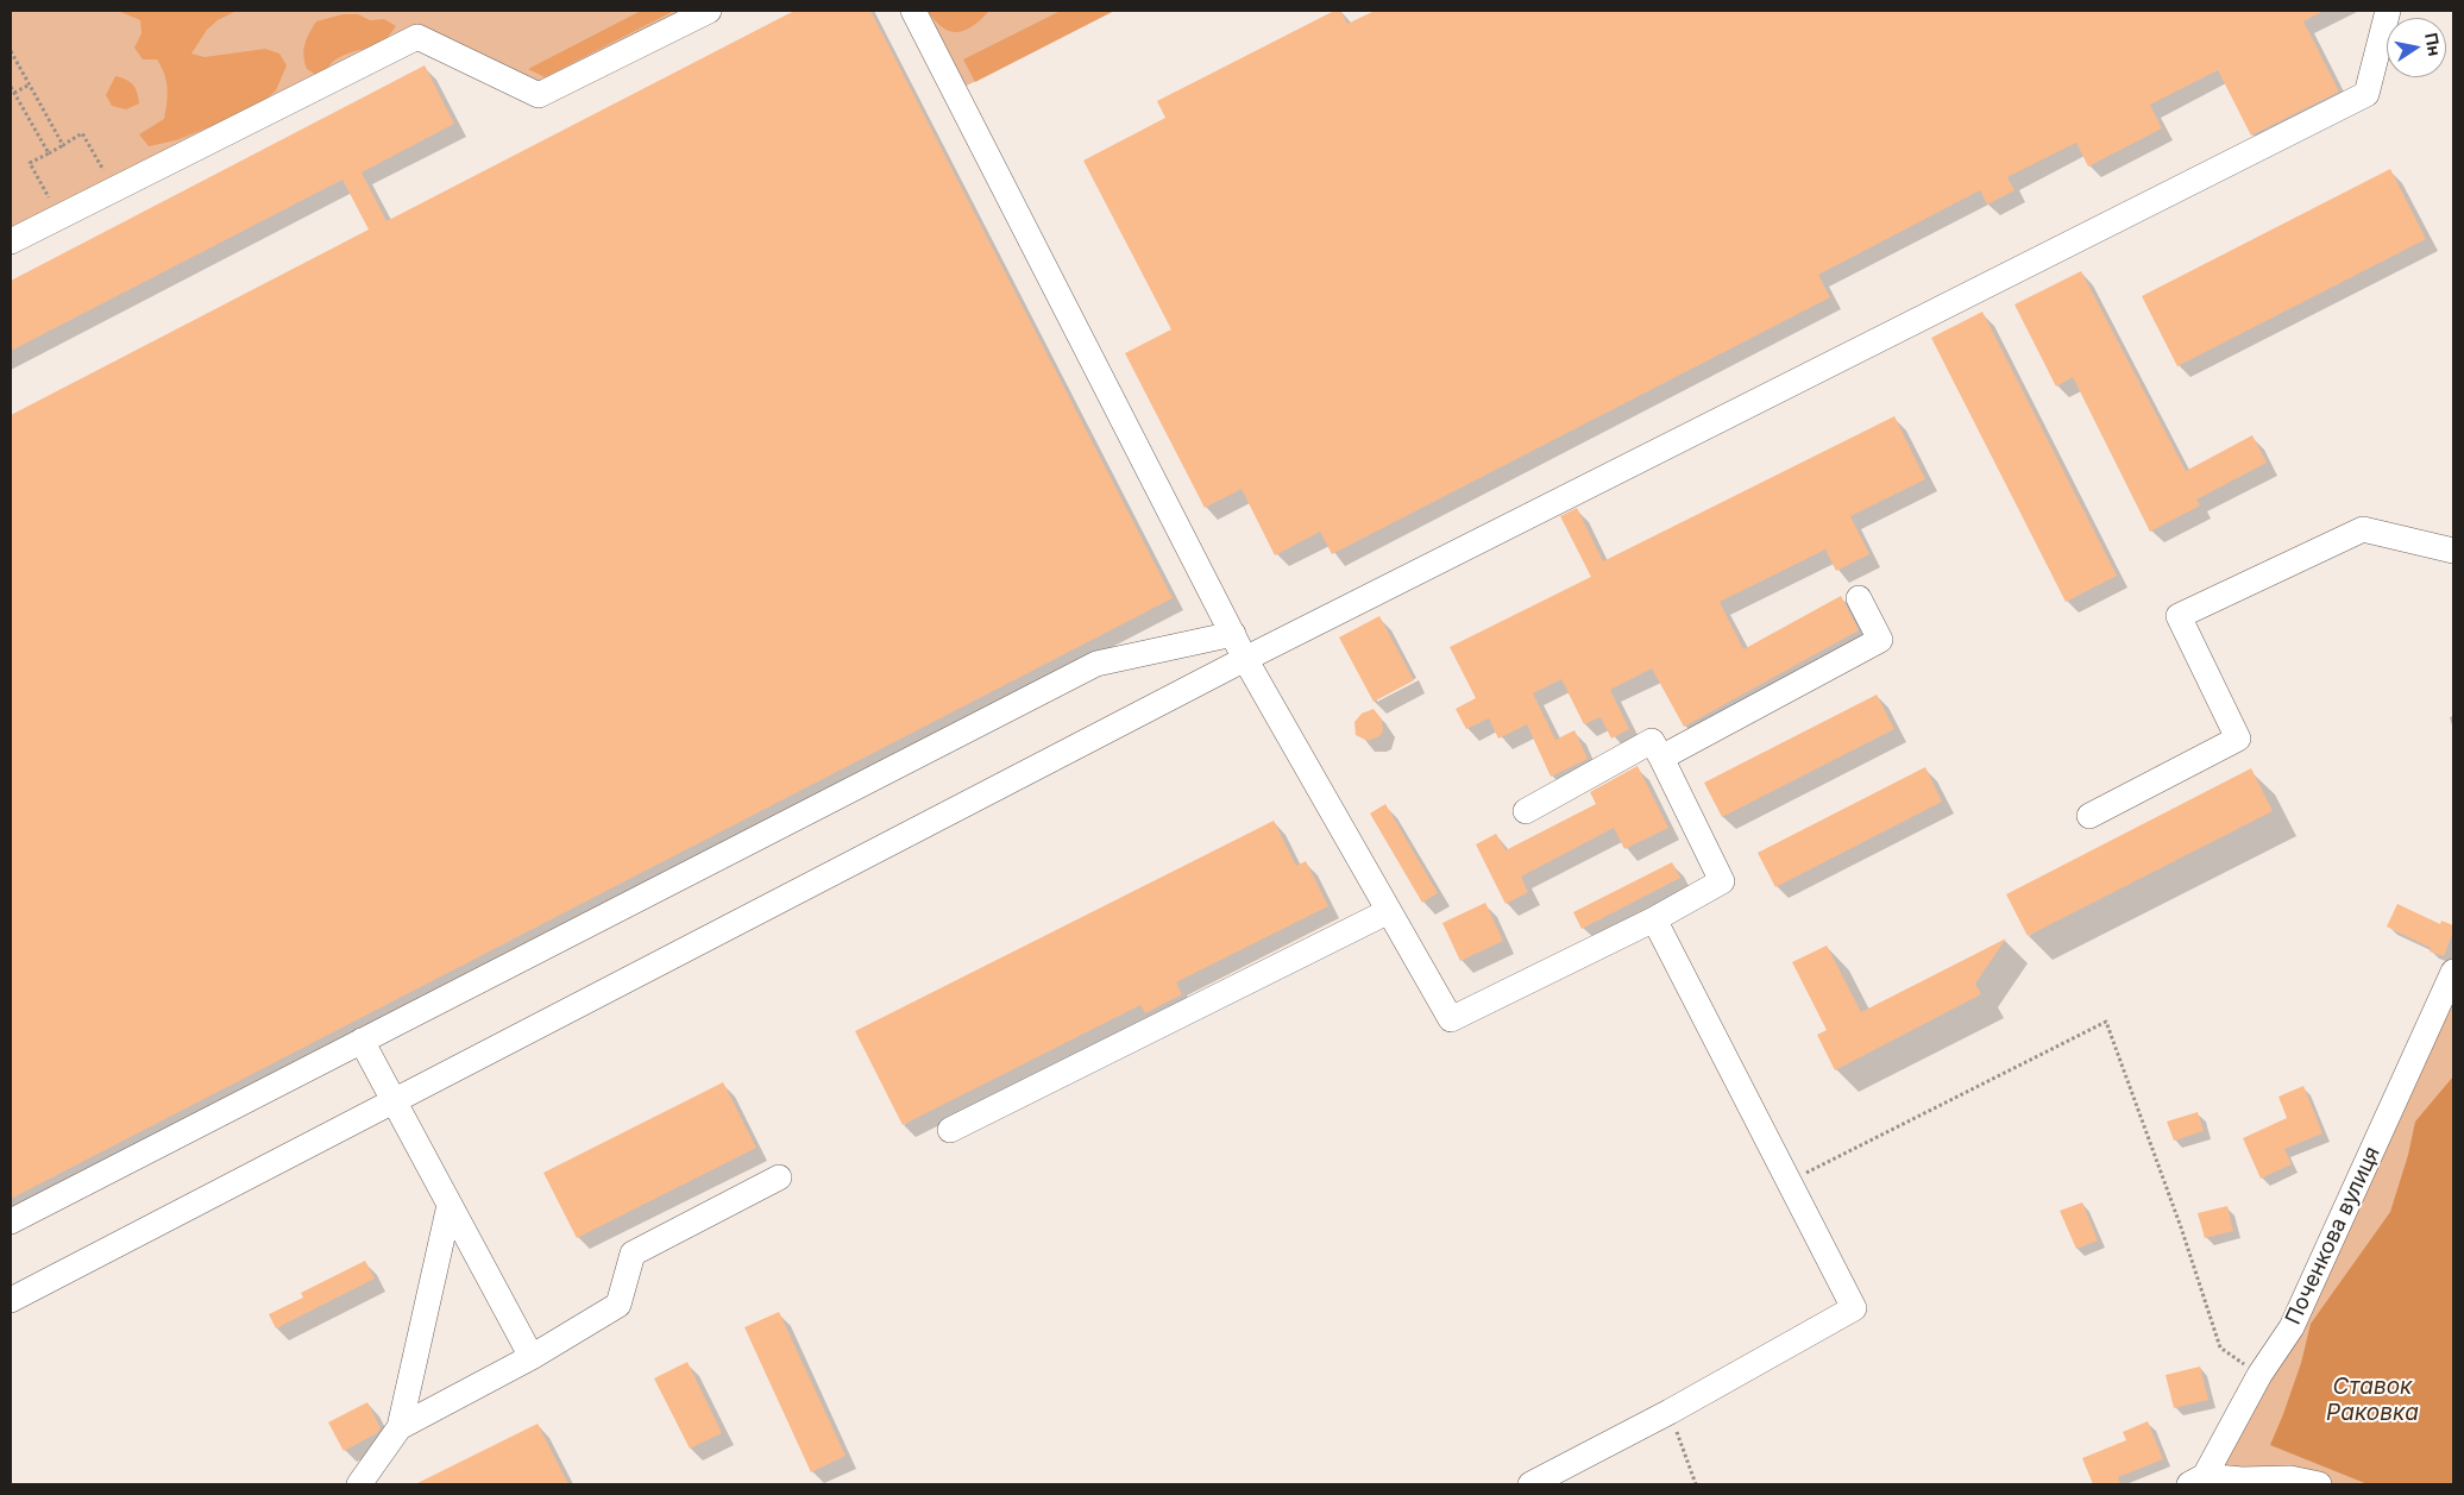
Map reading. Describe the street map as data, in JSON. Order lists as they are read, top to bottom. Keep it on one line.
{"streets":{"street":["Поченкова вулиця"]},"water":["Ставок Раковка"],"north":"right"}
